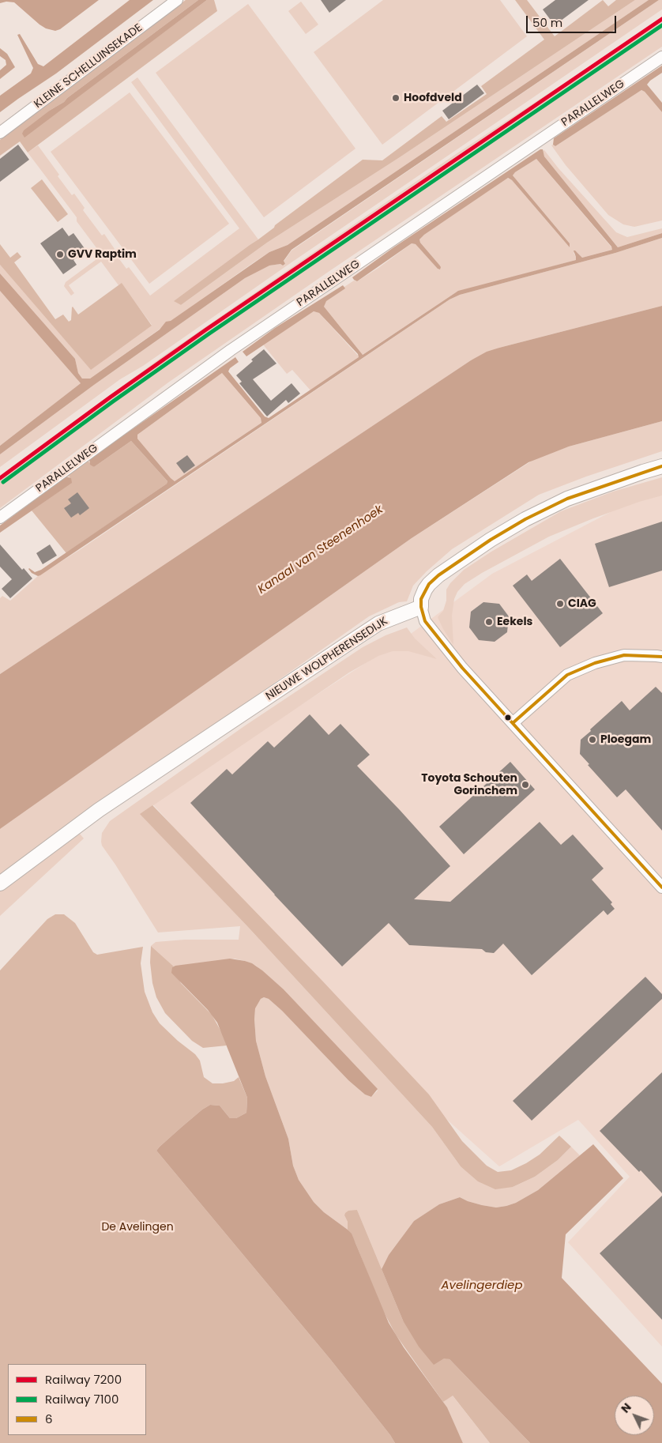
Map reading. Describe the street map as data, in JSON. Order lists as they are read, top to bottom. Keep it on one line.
{"streets":{"street":["KLEINE SCHELLUINSEKADE","PARALLELWEG","NIEUWE WOLPHERENSEDIJK"]},"water":["Kanaal van Steenenhoek","Avelingerdiep"],"parks":["De Avelingen"],"places":["Hoofdveld","GVV Raptim","CIAG","Eekels","Ploegam","Toyota Schouten Gorinchem"],"lines":["rail line 7200","rail line 7100","transit line 6"],"legend":["Railway 7200","Railway 7100","6"],"scale_bar":"50 m","north":"top left"}
